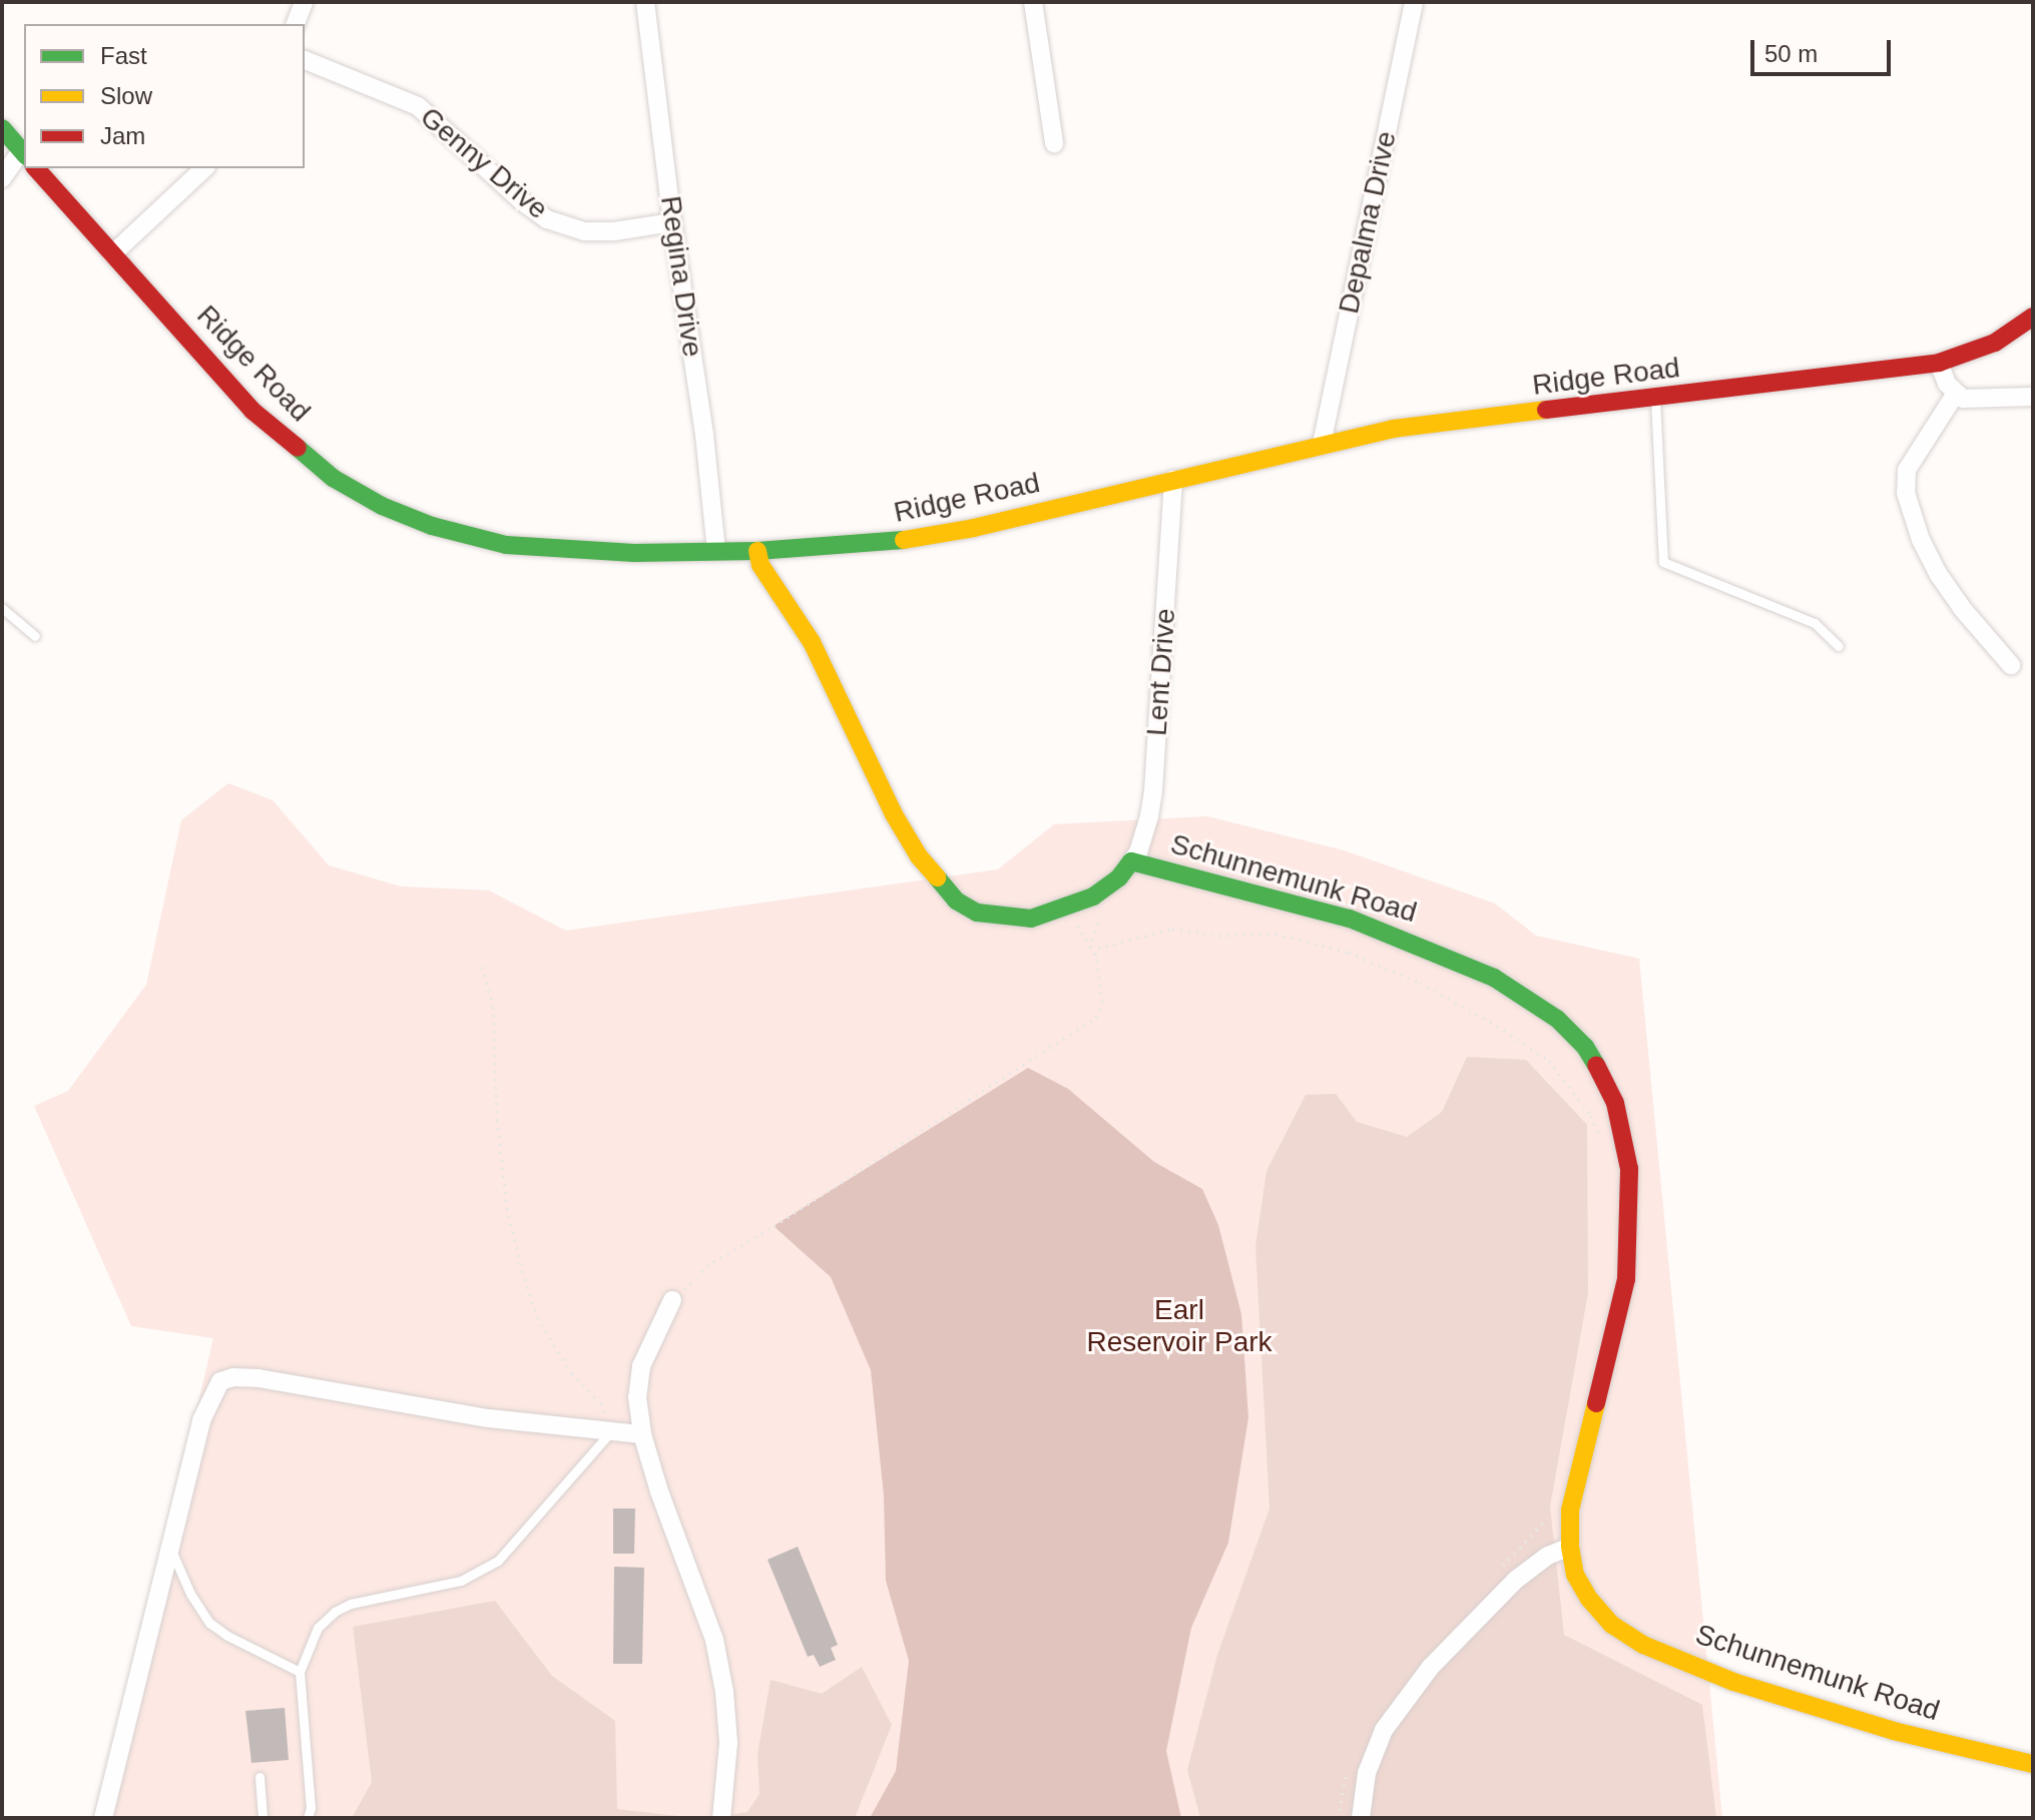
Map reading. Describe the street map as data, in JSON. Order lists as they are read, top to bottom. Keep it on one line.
{"streets":{"street":["Genny Drive","Depalma Drive","Regina Drive","Ridge Road","Lent Drive","Schunnemunk Road"]},"crossings":[["Genny Drive","Regina Drive"],["Depalma Drive","Ridge Road"],["Regina Drive","Ridge Road"],["Ridge Road","Lent Drive"],["Ridge Road","Schunnemunk Road"],["Lent Drive","Schunnemunk Road"]],"parks":["Earl Reservoir Park"],"legend":["Fast","Slow","Jam"],"scale_bar":"50 m"}
